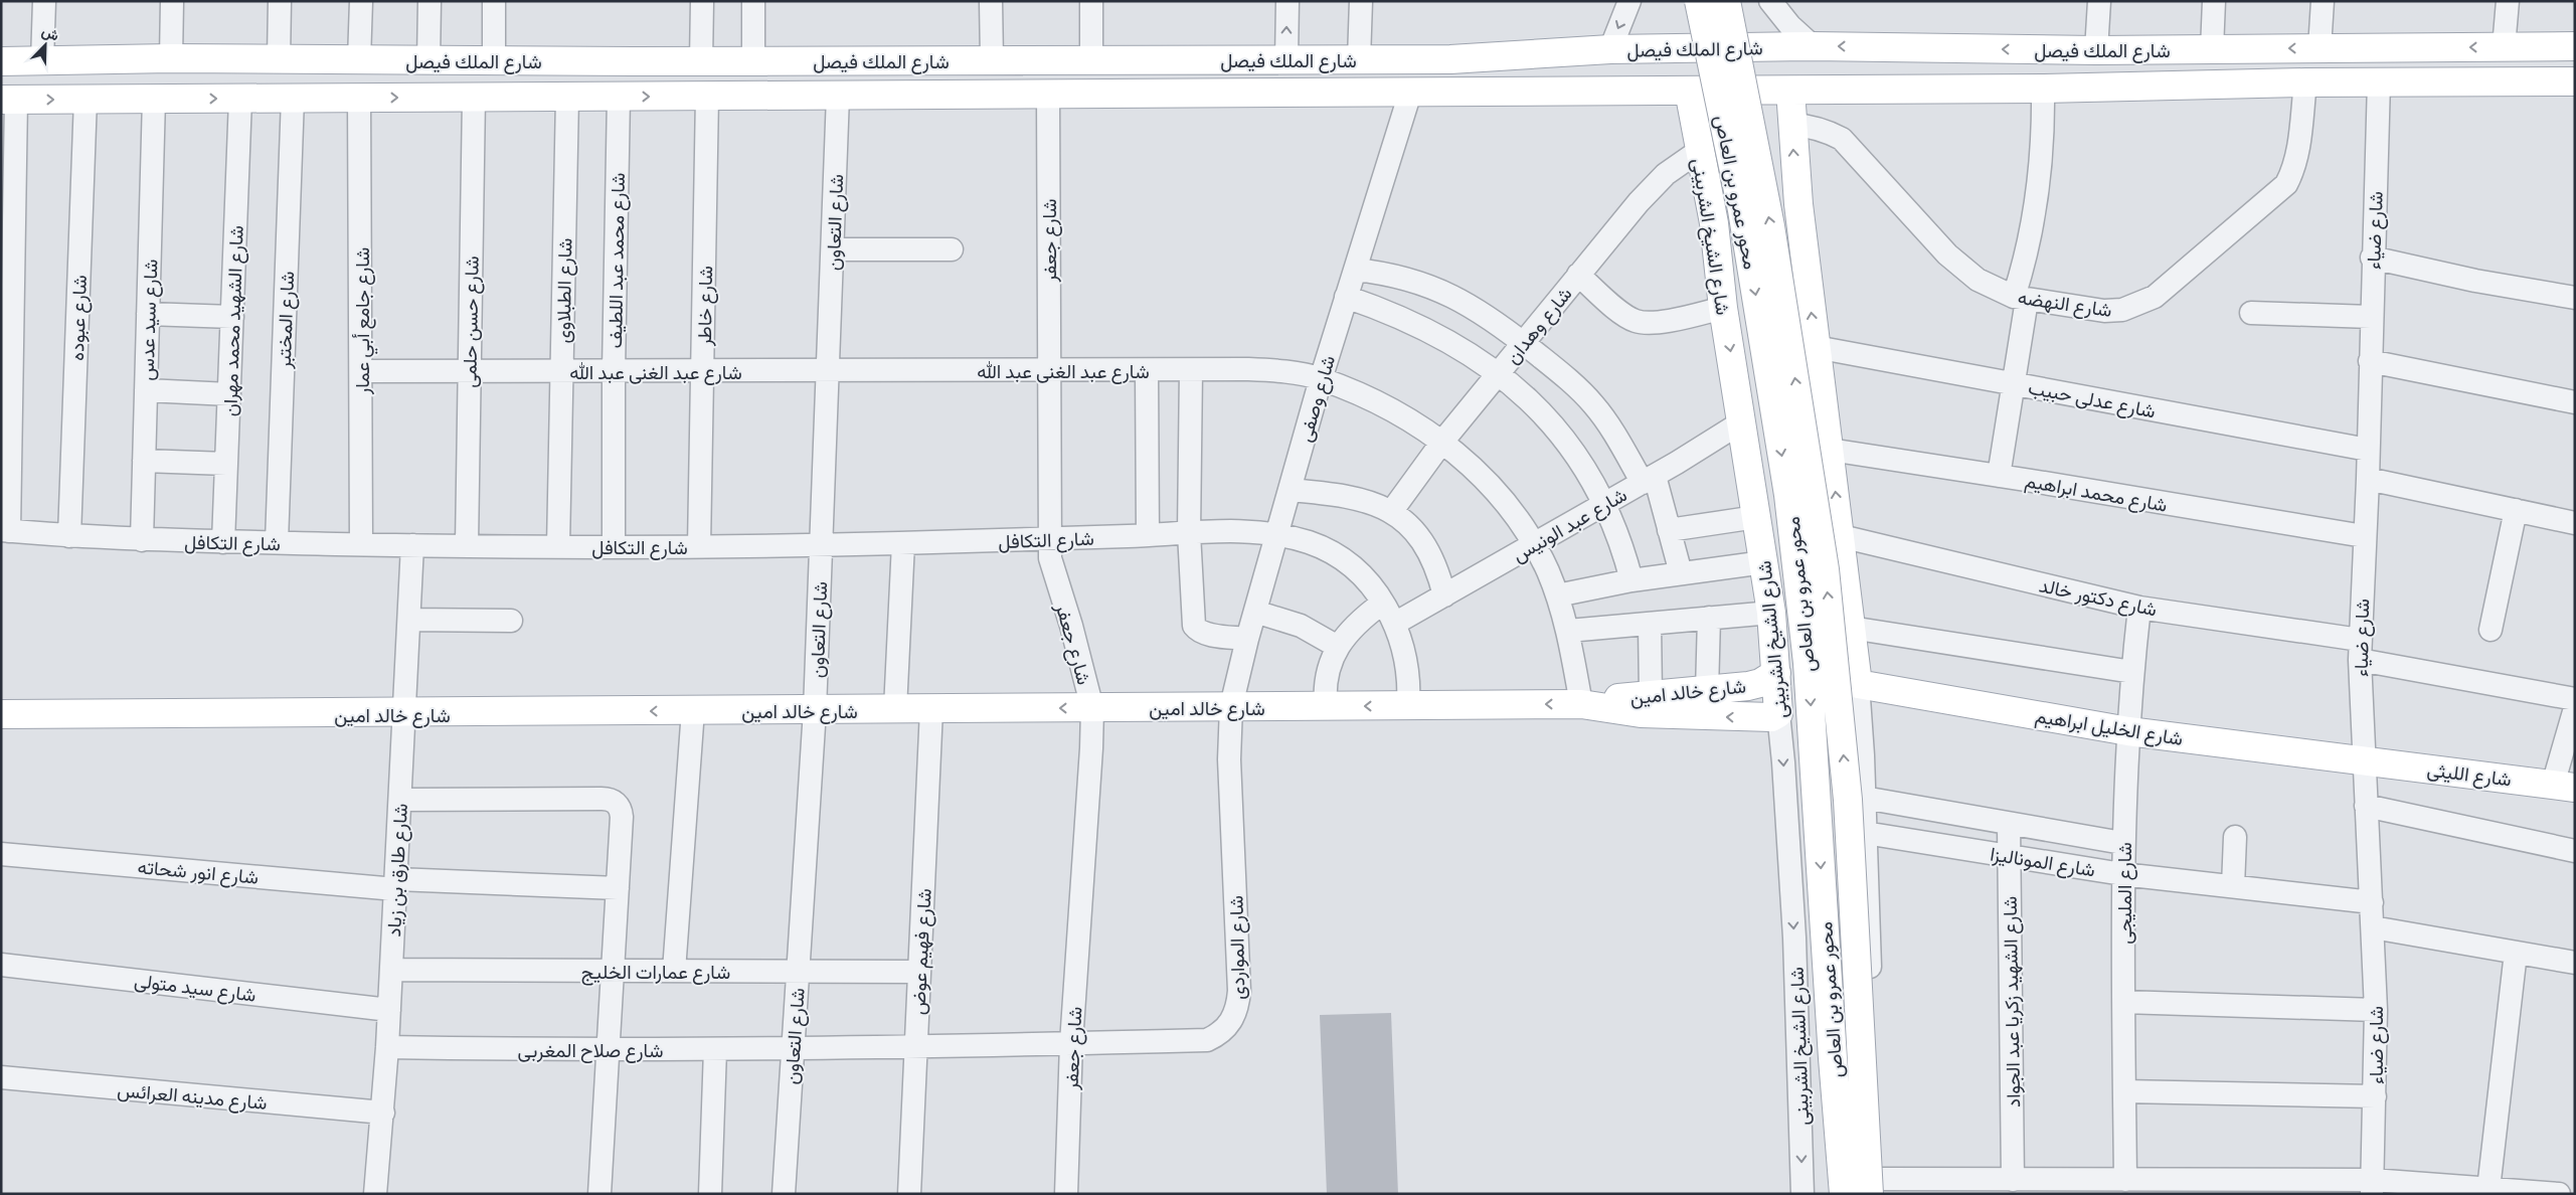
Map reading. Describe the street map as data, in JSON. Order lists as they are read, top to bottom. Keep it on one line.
{"streets":{"main road":["شارع الملك فيصل","محور عمرو بن العاص","شارع الشيخ الشربينى","شارع خالد امين","شارع الخليل ابراهيم","شارع الليثى"],"street":["شارع التعاون","شارع ضياء","شارع جعفر","شارع محمد عبد اللطيف","شارع الطبلاوى","شارع النهضه","شارع خاطر","شارع عبوده","شارع سيد عدس","شارع المختبر","شارع الشهيد محمد مهران","شارع جامع أبي عمار","شارع حسن حلمى","شارع وهدان","شارع عبد الغنى عبد الله","شارع وصفى","شارع عدلى حبيب","شارع محمد ابراهيم","شارع عبد الونيس","شارع التكافل","شارع دكتور خالد","شارع الموناليزا","شارع طارق بن زياد","شارع انور شحاته","شارع المليجى","شارع المواردى","شارع فهيم عوض","شارع عمارات الخليج","شارع سيد متولى","شارع الشهيد زكريا عبد الجواد","شارع صلاح المغربى","شارع مدينه العرائس"]},"crossings":[["شارع الملك فيصل","شارع التعاون"],["شارع الملك فيصل","شارع ضياء"],["شارع الملك فيصل","شارع الشيخ الشربينى"],["شارع الملك فيصل","شارع جعفر"],["شارع الملك فيصل","شارع محمد عبد اللطيف"],["شارع الملك فيصل","شارع الطبلاوى"],["شارع الملك فيصل","شارع النهضه"],["شارع الملك فيصل","شارع خاطر"],["شارع الملك فيصل","شارع عبوده"],["شارع الملك فيصل","شارع سيد عدس"],["شارع الملك فيصل","شارع المختبر"],["شارع الملك فيصل","شارع الشهيد محمد مهران"],["شارع الملك فيصل","شارع جامع أبي عمار"],["شارع الملك فيصل","شارع حسن حلمى"],["شارع الملك فيصل","شارع وصفى"],["شارع التعاون","شارع عبد الغنى عبد الله"],["شارع التعاون","شارع التكافل"],["شارع التعاون","شارع خالد امين"],["شارع التعاون","شارع عمارات الخليج"],["شارع التعاون","شارع صلاح المغربى"],["شارع ضياء","شارع عدلى حبيب"],["شارع ضياء","شارع محمد ابراهيم"],["شارع ضياء","شارع دكتور خالد"],["شارع ضياء","شارع الخليل ابراهيم"],["شارع ضياء","شارع الليثى"],["شارع ضياء","شارع الموناليزا"],["شارع الشيخ الشربينى","شارع وهدان"],["شارع الشيخ الشربينى","شارع عبد الونيس"],["شارع الشيخ الشربينى","شارع خالد امين"],["شارع جعفر","شارع عبد الغنى عبد الله"],["شارع جعفر","شارع التكافل"],["شارع جعفر","شارع خالد امين"],["شارع جعفر","شارع المواردى"],["شارع محمد عبد اللطيف","شارع عبد الغنى عبد الله"],["شارع محمد عبد اللطيف","شارع التكافل"],["شارع الطبلاوى","شارع عبد الغنى عبد الله"],["شارع الطبلاوى","شارع التكافل"],["شارع خاطر","شارع عبد الغنى عبد الله"],["شارع خاطر","شارع التكافل"],["شارع عبوده","شارع التكافل"],["شارع سيد عدس","شارع التكافل"],["شارع المختبر","شارع التكافل"],["شارع الشهيد محمد مهران","شارع التكافل"],["شارع جامع أبي عمار","شارع عبد الغنى عبد الله"],["شارع جامع أبي عمار","شارع التكافل"],["شارع حسن حلمى","شارع عبد الغنى عبد الله"],["شارع حسن حلمى","شارع التكافل"],["شارع وهدان","شارع عبد الغنى عبد الله"],["شارع عبد الغنى عبد الله","شارع وصفى"],["شارع عبد الغنى عبد الله","شارع عبد الونيس"],["شارع عبد الغنى عبد الله","شارع خالد امين"],["شارع وصفى","شارع التكافل"],["شارع وصفى","شارع خالد امين"],["شارع وصفى","شارع المواردى"],["شارع عبد الونيس","شارع التكافل"],["شارع التكافل","شارع خالد امين"],["شارع التكافل","شارع طارق بن زياد"],["شارع دكتور خالد","شارع المليجى"],["شارع خالد امين","شارع طارق بن زياد"],["شارع خالد امين","شارع المواردى"],["شارع خالد امين","شارع فهيم عوض"],["شارع الخليل ابراهيم","شارع الليثى"],["شارع الخليل ابراهيم","شارع المليجى"],["شارع الموناليزا","شارع المليجى"],["شارع الموناليزا","شارع الشهيد زكريا عبد الجواد"],["شارع طارق بن زياد","شارع انور شحاته"],["شارع طارق بن زياد","شارع عمارات الخليج"],["شارع طارق بن زياد","شارع سيد متولى"],["شارع طارق بن زياد","شارع صلاح المغربى"],["شارع طارق بن زياد","شارع مدينه العرائس"],["شارع المواردى","شارع فهيم عوض"],["شارع المواردى","شارع صلاح المغربى"],["شارع فهيم عوض","شارع عمارات الخليج"],["شارع فهيم عوض","شارع صلاح المغربى"]],"one_way":["شارع الشيخ الشربينى","شارع خالد امين"],"north":"top right"}
